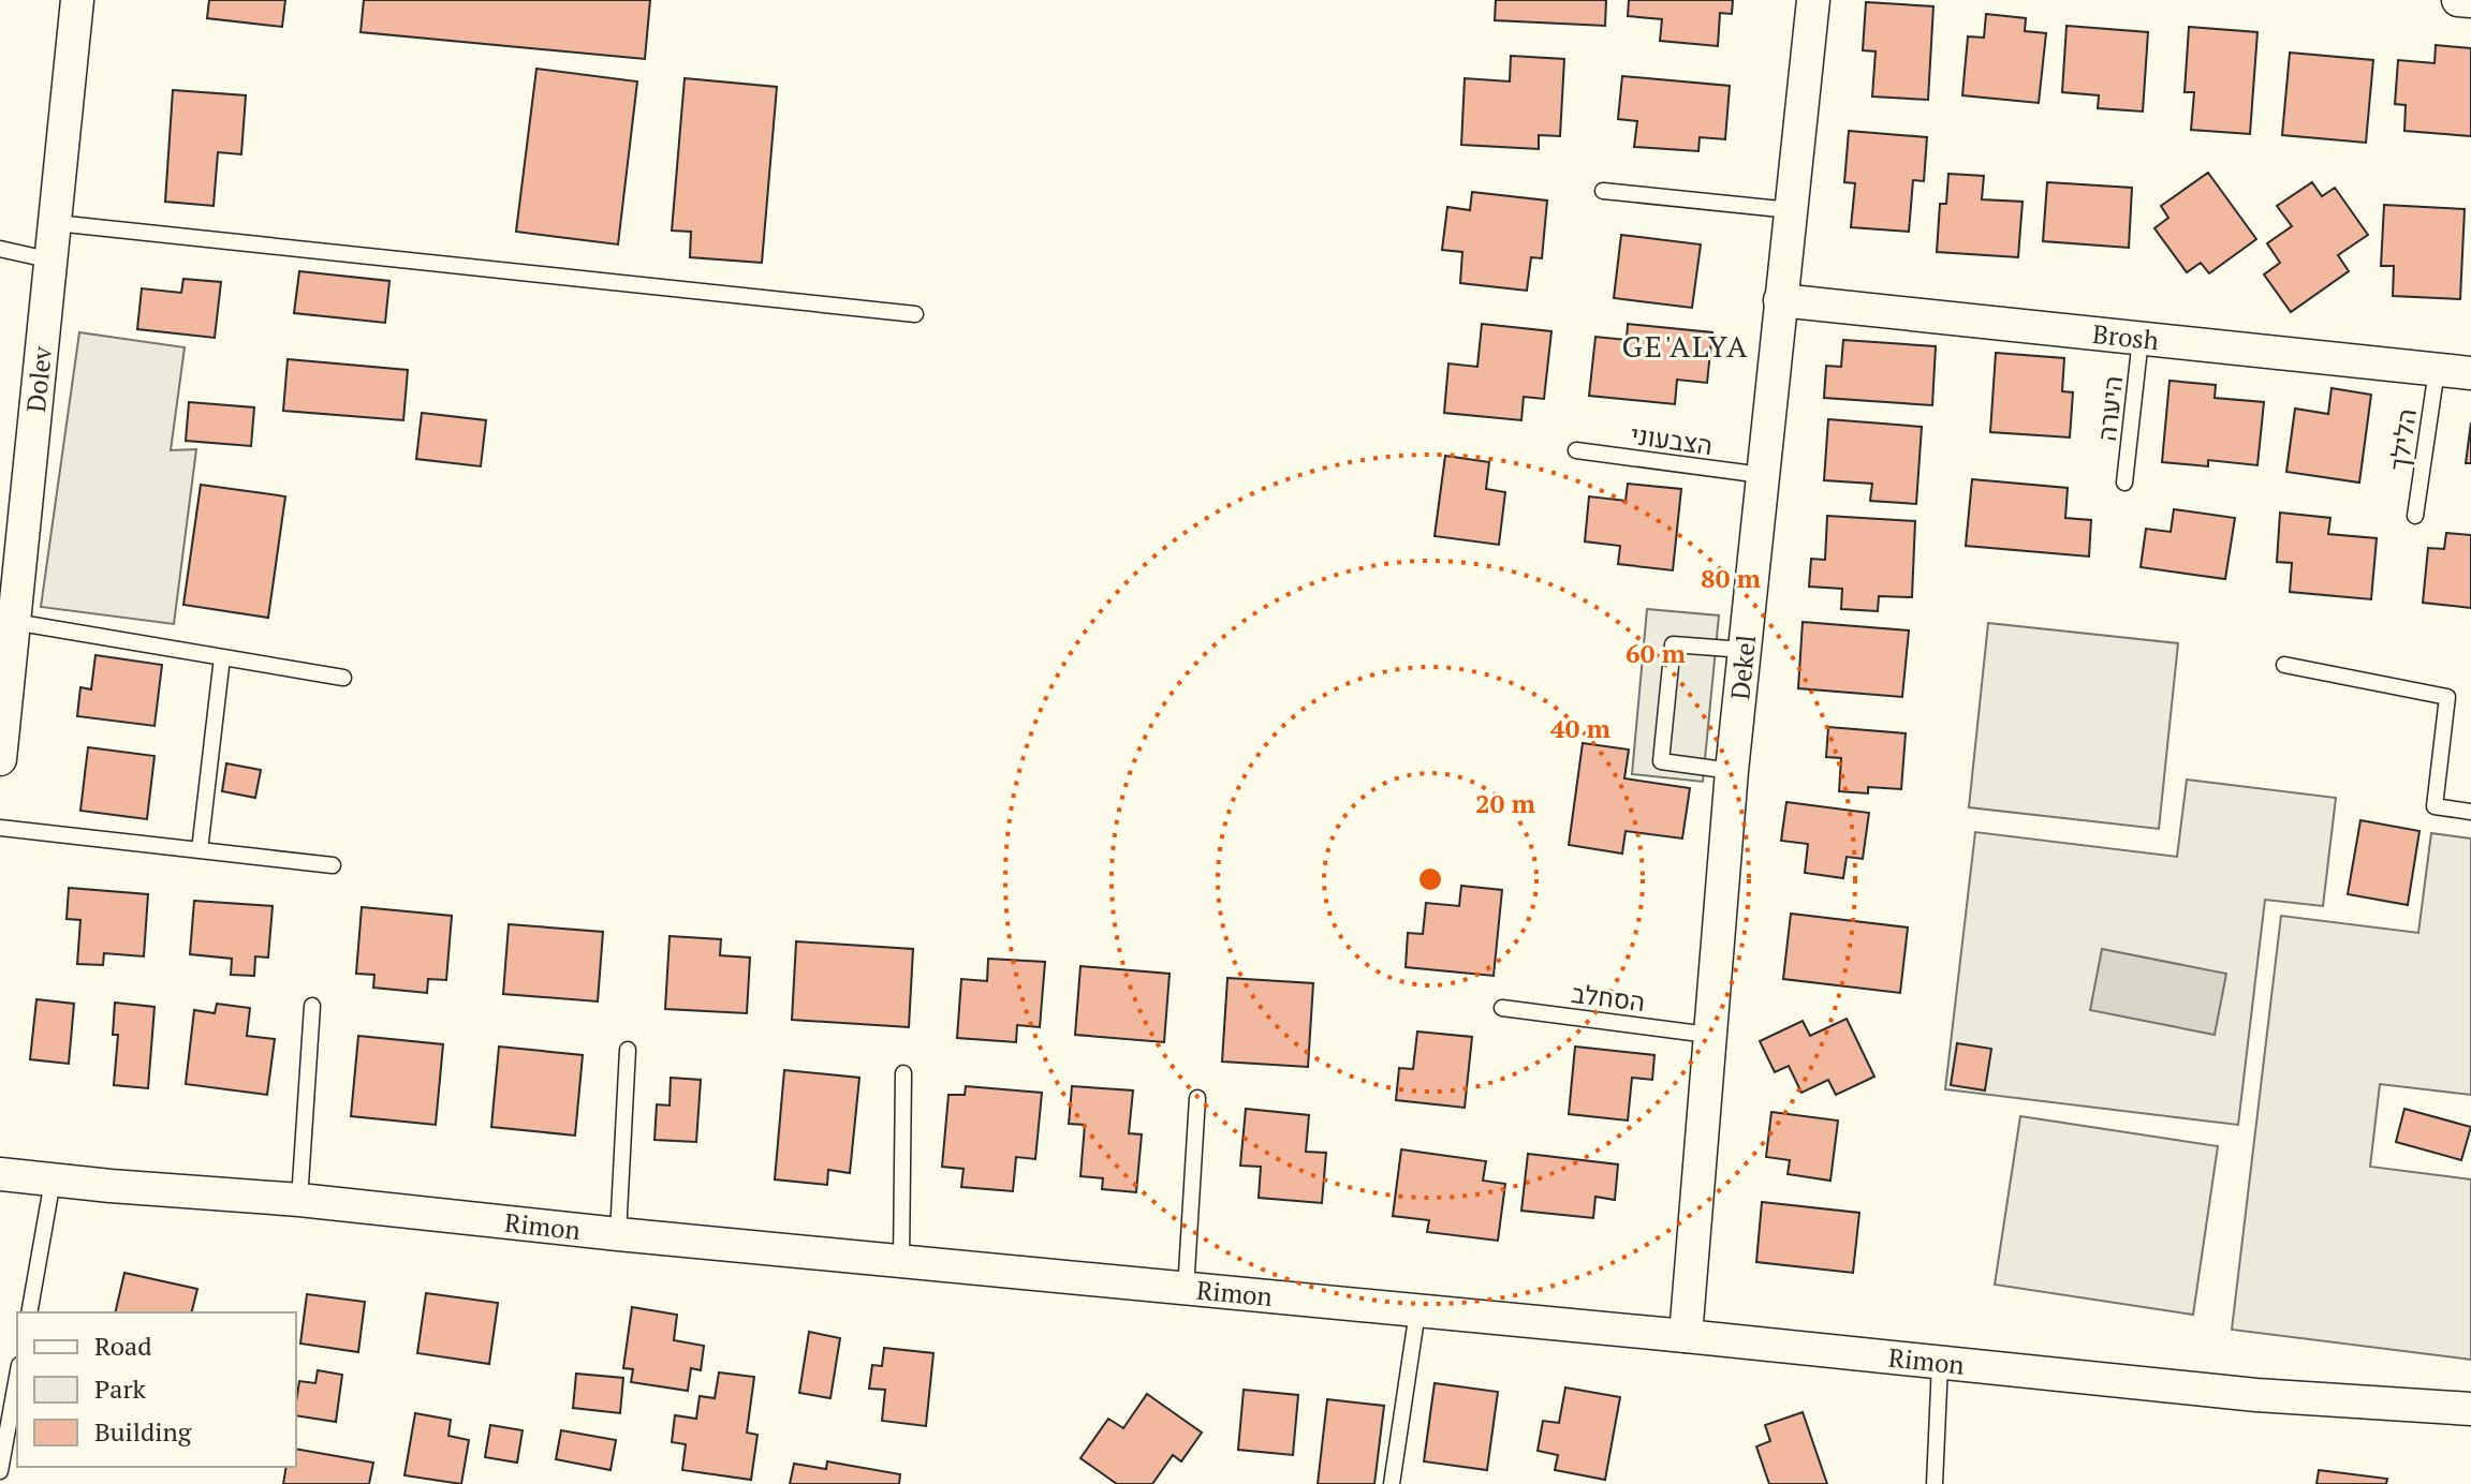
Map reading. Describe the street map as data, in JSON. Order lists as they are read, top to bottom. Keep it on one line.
{"streets":{"street":["Brosh","Dolev","Dekel","Rimon"],"lane":["היערה","הצבעוני","הלילך","הסחלב"]},"crossings":[["Brosh","היערה"],["Brosh","הלילך"],["Brosh","Dekel"],["הצבעוני","Dekel"],["Dekel","הסחלב"],["Dekel","Rimon"]],"districts":["GE'ALYA"],"legend":["Road","Park","Building"],"rings":["80 m","60 m","40 m","20 m"]}
